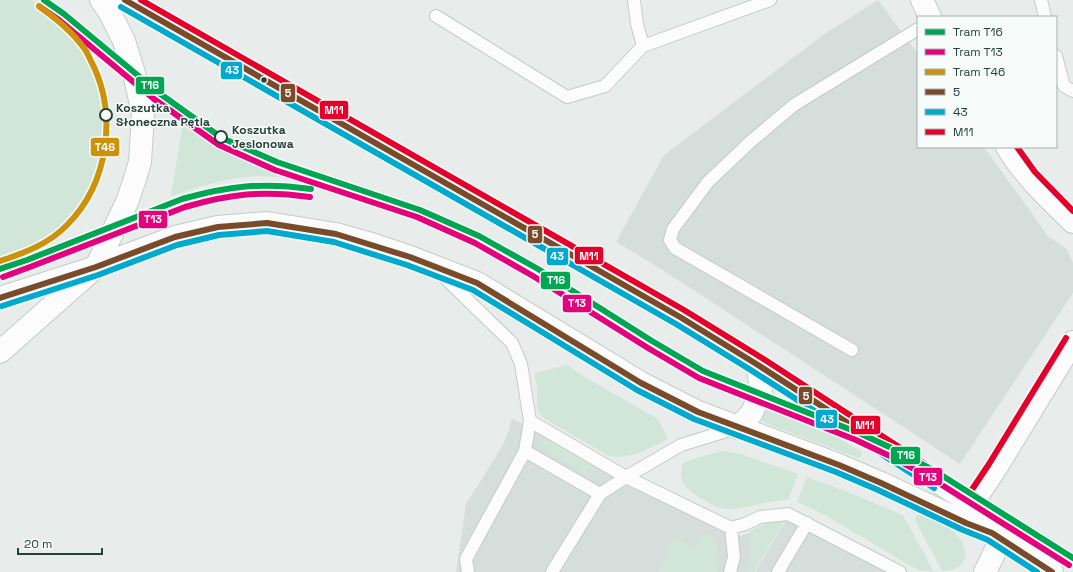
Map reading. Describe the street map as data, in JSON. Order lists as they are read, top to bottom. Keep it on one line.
{"places":["Koszutka Słoneczna Pętla","Koszutka Jesionowa"],"lines":["tram line T16","transit line 5","transit line M11","tram line T46","tram line T13","transit line 43"],"legend":["Tram T16","Tram T13","Tram T46","5","43","M11"],"scale_bar":"20 m"}
